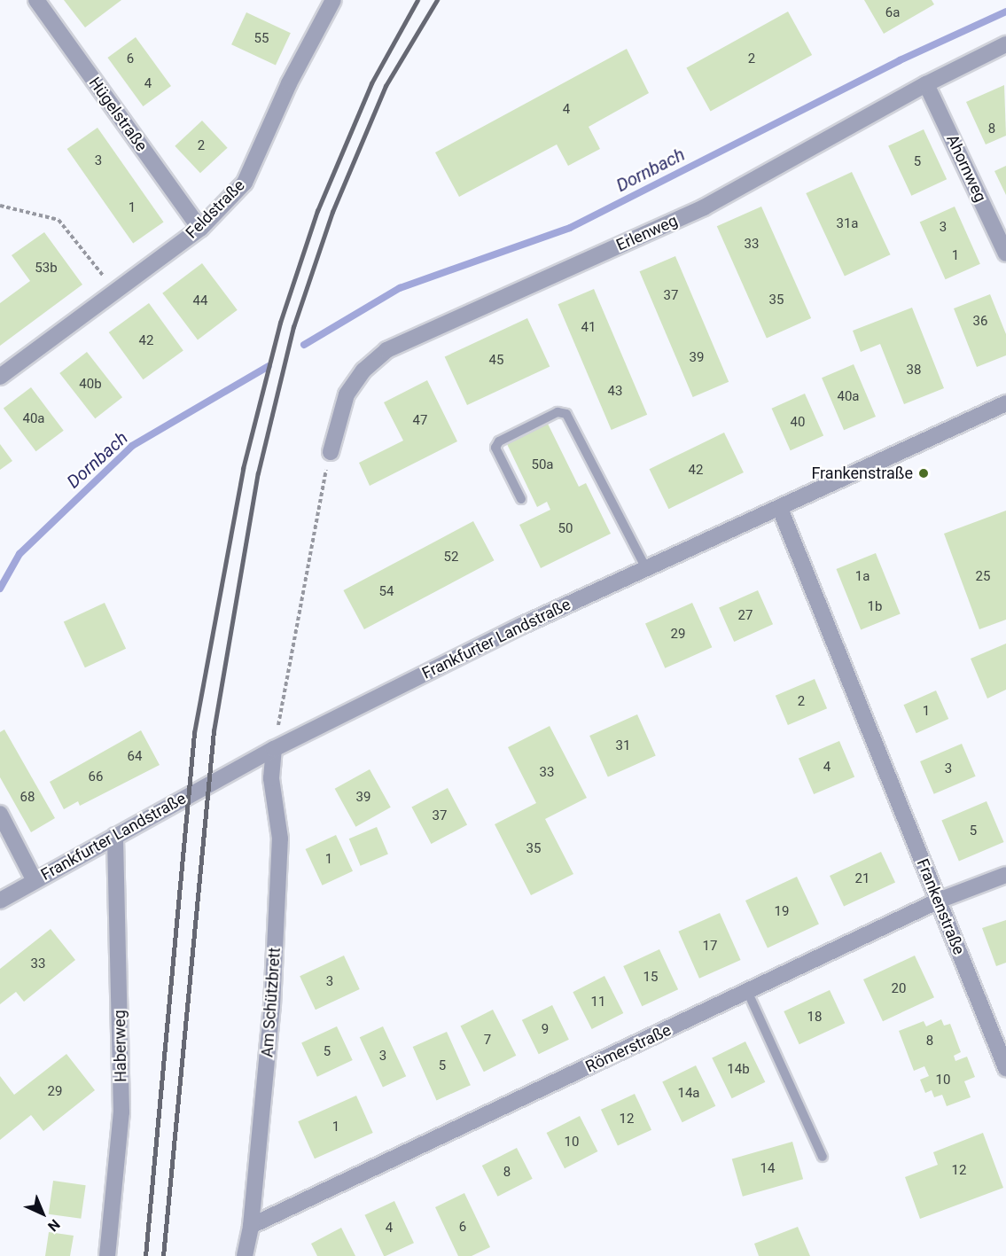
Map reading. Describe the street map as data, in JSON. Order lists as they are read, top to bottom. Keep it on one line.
{"streets":{"street":["Hügelstraße","Ahornweg","Feldstraße","Erlenweg","Frankfurter Landstraße","Frankenstraße","Am Schützbrett","Haberweg","Römerstraße"]},"crossings":[["Hügelstraße","Feldstraße"],["Ahornweg","Erlenweg"],["Frankfurter Landstraße","Frankenstraße"],["Frankfurter Landstraße","Am Schützbrett"],["Frankfurter Landstraße","Haberweg"],["Frankenstraße","Römerstraße"],["Am Schützbrett","Römerstraße"]],"water":["Dornbach"],"places":["Frankenstraße"],"house_numbers":["6a","55","6","2","4","4","8","2","3","5","1","31a","3","33","1","53b","37","35","44","36","41","42","39","45","38","40b","43","40a","40a","47","40","50a","42","50","52","1a","25","54","1b","27","29","2","1","31","64","4","3","33","66","68","39","37","5","35","1","21","19","17","33","15","3","20","11","18","9","7","8","5","3","5","14b","10","29","14a","12","1","10","14","12","8","6","4"],"north":"bottom right"}
